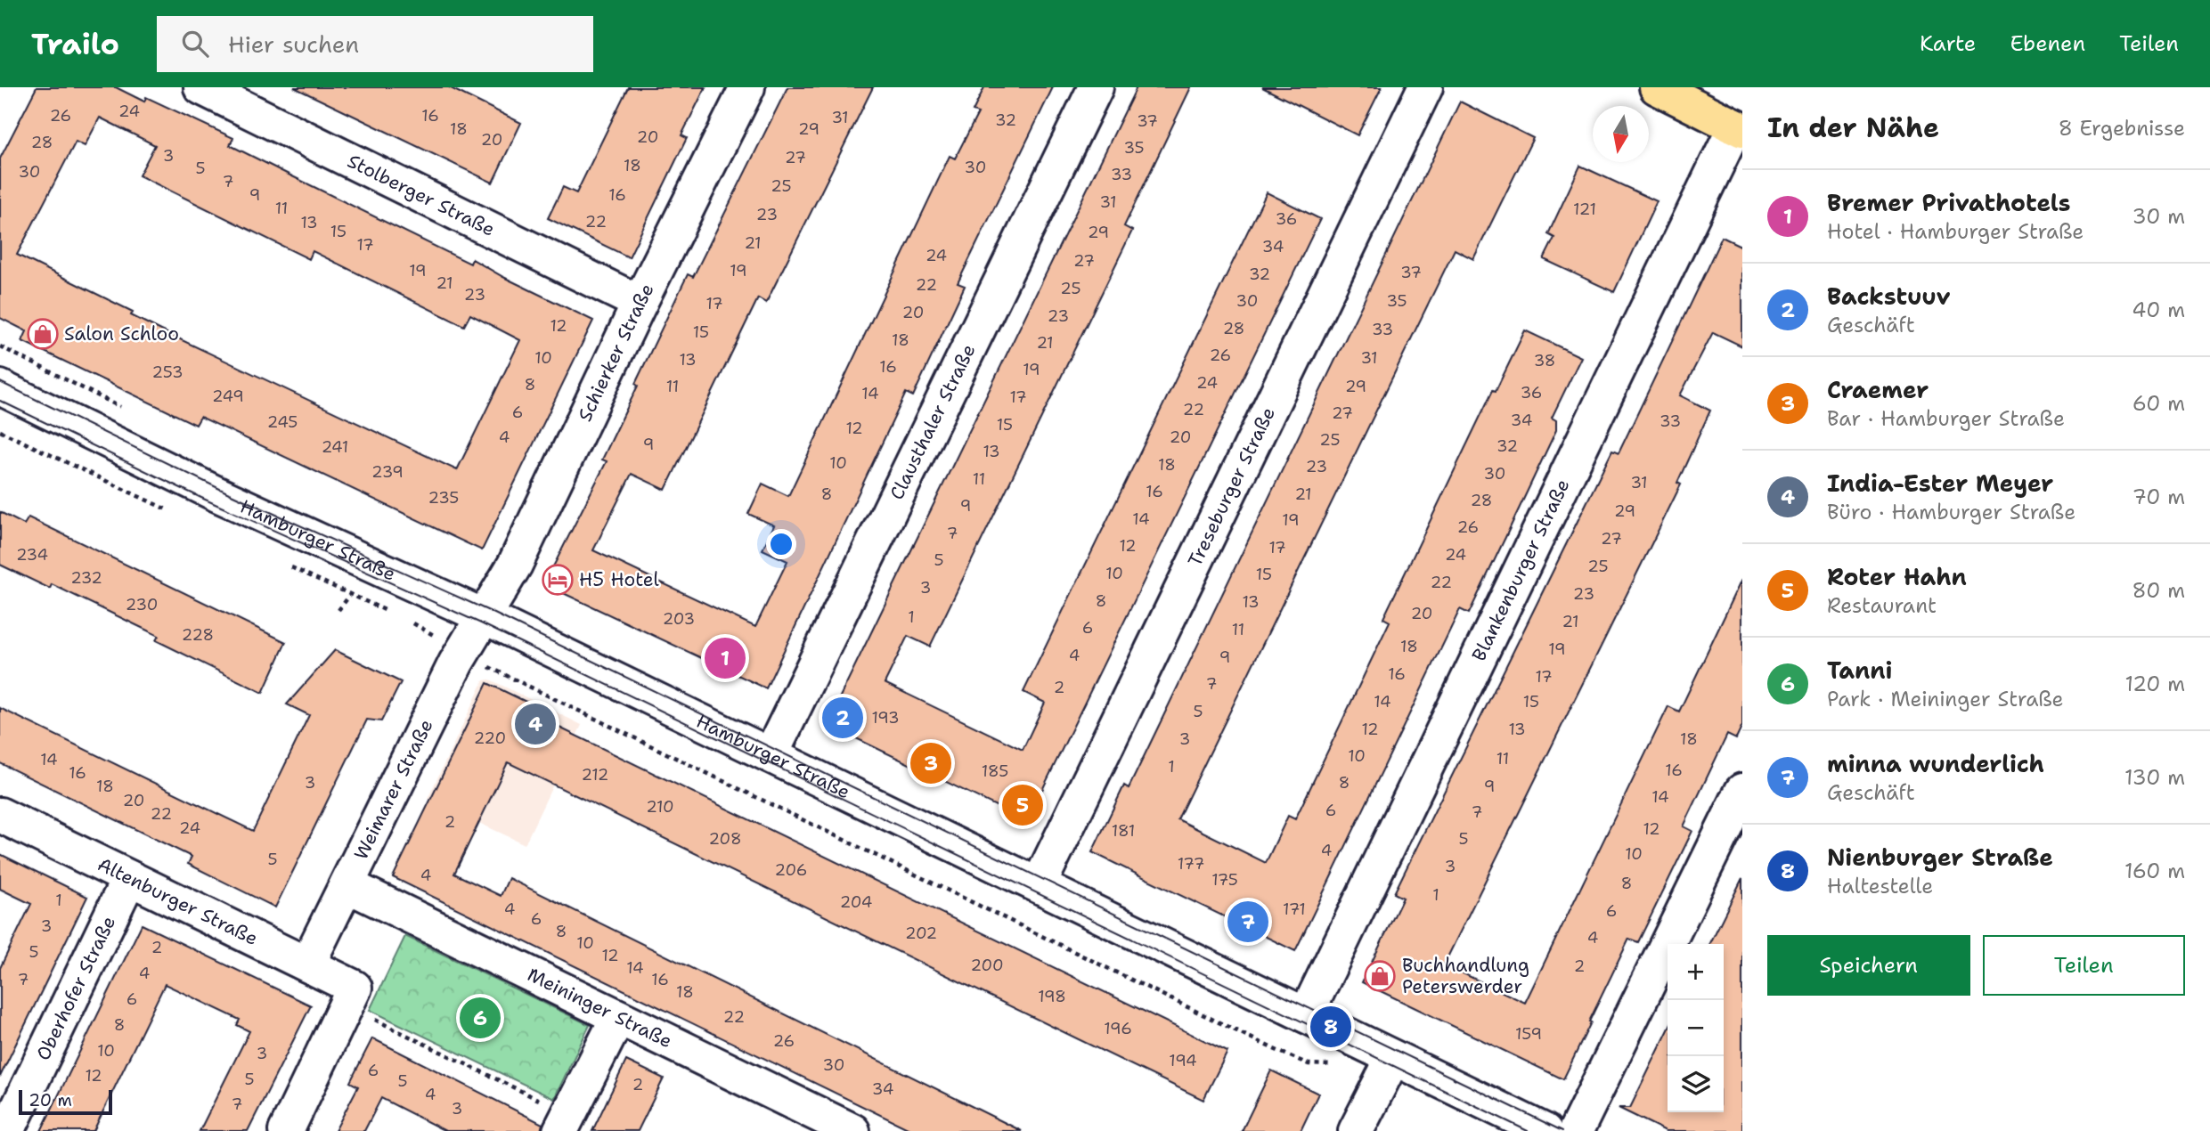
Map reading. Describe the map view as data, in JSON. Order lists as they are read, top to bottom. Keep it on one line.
{"streets":{"street":["Stolberger Straße","Schierker Straße","Clausthaler Straße","Treseburger Straße","Hamburger Straße","Blankenburger Straße","Weimarer Straße","Altenburger Straße","Oberhofer Straße","Meininger Straße"]},"crossings":[["Stolberger Straße","Schierker Straße"],["Schierker Straße","Hamburger Straße"],["Schierker Straße","Weimarer Straße"],["Clausthaler Straße","Hamburger Straße"],["Treseburger Straße","Hamburger Straße"],["Hamburger Straße","Blankenburger Straße"],["Hamburger Straße","Weimarer Straße"],["Weimarer Straße","Altenburger Straße"],["Weimarer Straße","Meininger Straße"],["Altenburger Straße","Oberhofer Straße"]],"places":{"shop":["Salon Schloo","Buchhandlung Peterswerder"],"hotel":["H5 Hotel"]},"house_numbers":["24","26","16","31","32","37","18","29","20","20","28","35","3","27","18","30","5","30","33","7","25","9","16","31","11","121","23","36","22","13","15","29","21","17","34","24","27","19","19","37","32","21","22","25","23","30","35","17","20","23","12","28","33","15","18","21","26","10","31","13","38","16","19","253","24","8","11","29","36","14","249","17","22","6","27","34","33","245","15","12","4","20","25","9","32","241","13","10","18","23","239","30","11","31","16","8","21","235","28","9","29","14","19","26","7","27","12","17","234","24","5","25","10","15","232","22","3","23","8","13","230","20","1","203","21","6","11","228","18","19","4","9","16","17","7","2","14","15","5","193","12","13","220","3","18","10","11","14","1","16","185","16","212","3","8","18","9","14","20","210","6","7","22","2","24","12","181","208","5","4","10","5","177","3","206","4","175","8","1","1","204","4","171","6","6","3","8","202","4","10","2","5","12","200","2","14","4","7","16","18","198","6","22","8","196","159","26","10","3","194","30","6","12","5","5","2","34","4","7","3"],"scale_bar":"20 m","north":"bottom","page":{"header":"Trailo","search":"Hier suchen","nav":["Karte","Ebenen","Teilen"],"heading":["In der Nähe","8 Ergebnisse"],"list":[{"mark":"1","name":"Bremer Privathotels","note":"Hotel · Hamburger Straße","value":"30 m"},{"mark":"2","name":"Backstuuv","note":"Geschäft","value":"40 m"},{"mark":"3","name":"Craemer","note":"Bar · Hamburger Straße","value":"60 m"},{"mark":"4","name":"India-Ester Meyer","note":"Büro · Hamburger Straße","value":"70 m"},{"mark":"5","name":"Roter Hahn","note":"Restaurant","value":"80 m"},{"mark":"6","name":"Tanni","note":"Park · Meininger Straße","value":"120 m"},{"mark":"7","name":"minna wunderlich","note":"Geschäft","value":"130 m"},{"mark":"8","name":"Nienburger Straße","note":"Haltestelle","value":"160 m"}],"pins":["1","2","4","3","5","7","6","8"],"buttons":["Speichern","Teilen"],"map_buttons":["+","−"],"scale":"20 m"}}
